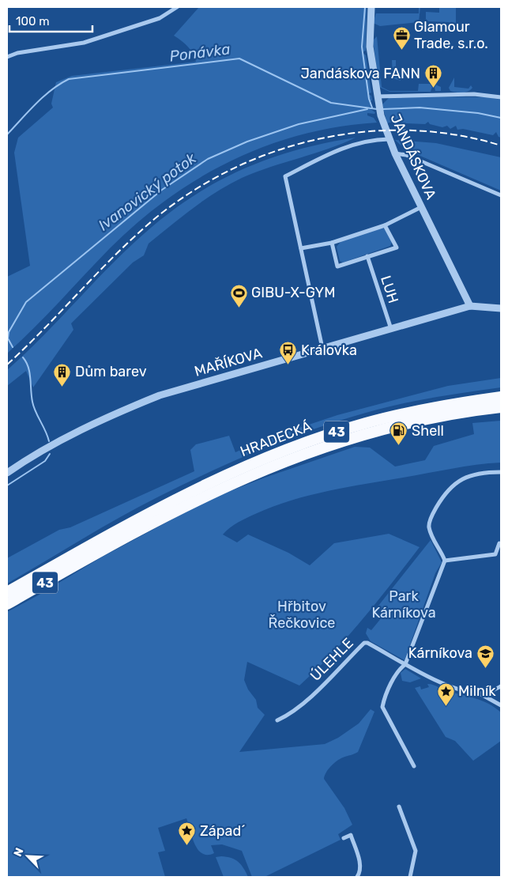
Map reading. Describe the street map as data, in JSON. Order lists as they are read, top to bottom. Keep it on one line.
{"streets":{"highway":["43","HRADECKÁ"],"street":["JANDÁSKOVA","LUH","MAŘÍKOVA","ÚLEHLE"]},"crossings":[["JANDÁSKOVA","MAŘÍKOVA"],["LUH","MAŘÍKOVA"]],"water":["Ponávka","Ivanovický potok"],"parks":["Park Kárníkova","Hřbitov Řečkovice"],"places":{"office":["Glamour Trade, s.r.o."],"building":["Jandáskova FANN","Dům barev"],"sports":["GIBU-X-GYM"],"bus stop":["Královka"],"fuel station":["Shell"],"school or university":["Kárníkova"],"place":["Milník","Západ´"]},"scale_bar":"100 m","north":"top left"}
